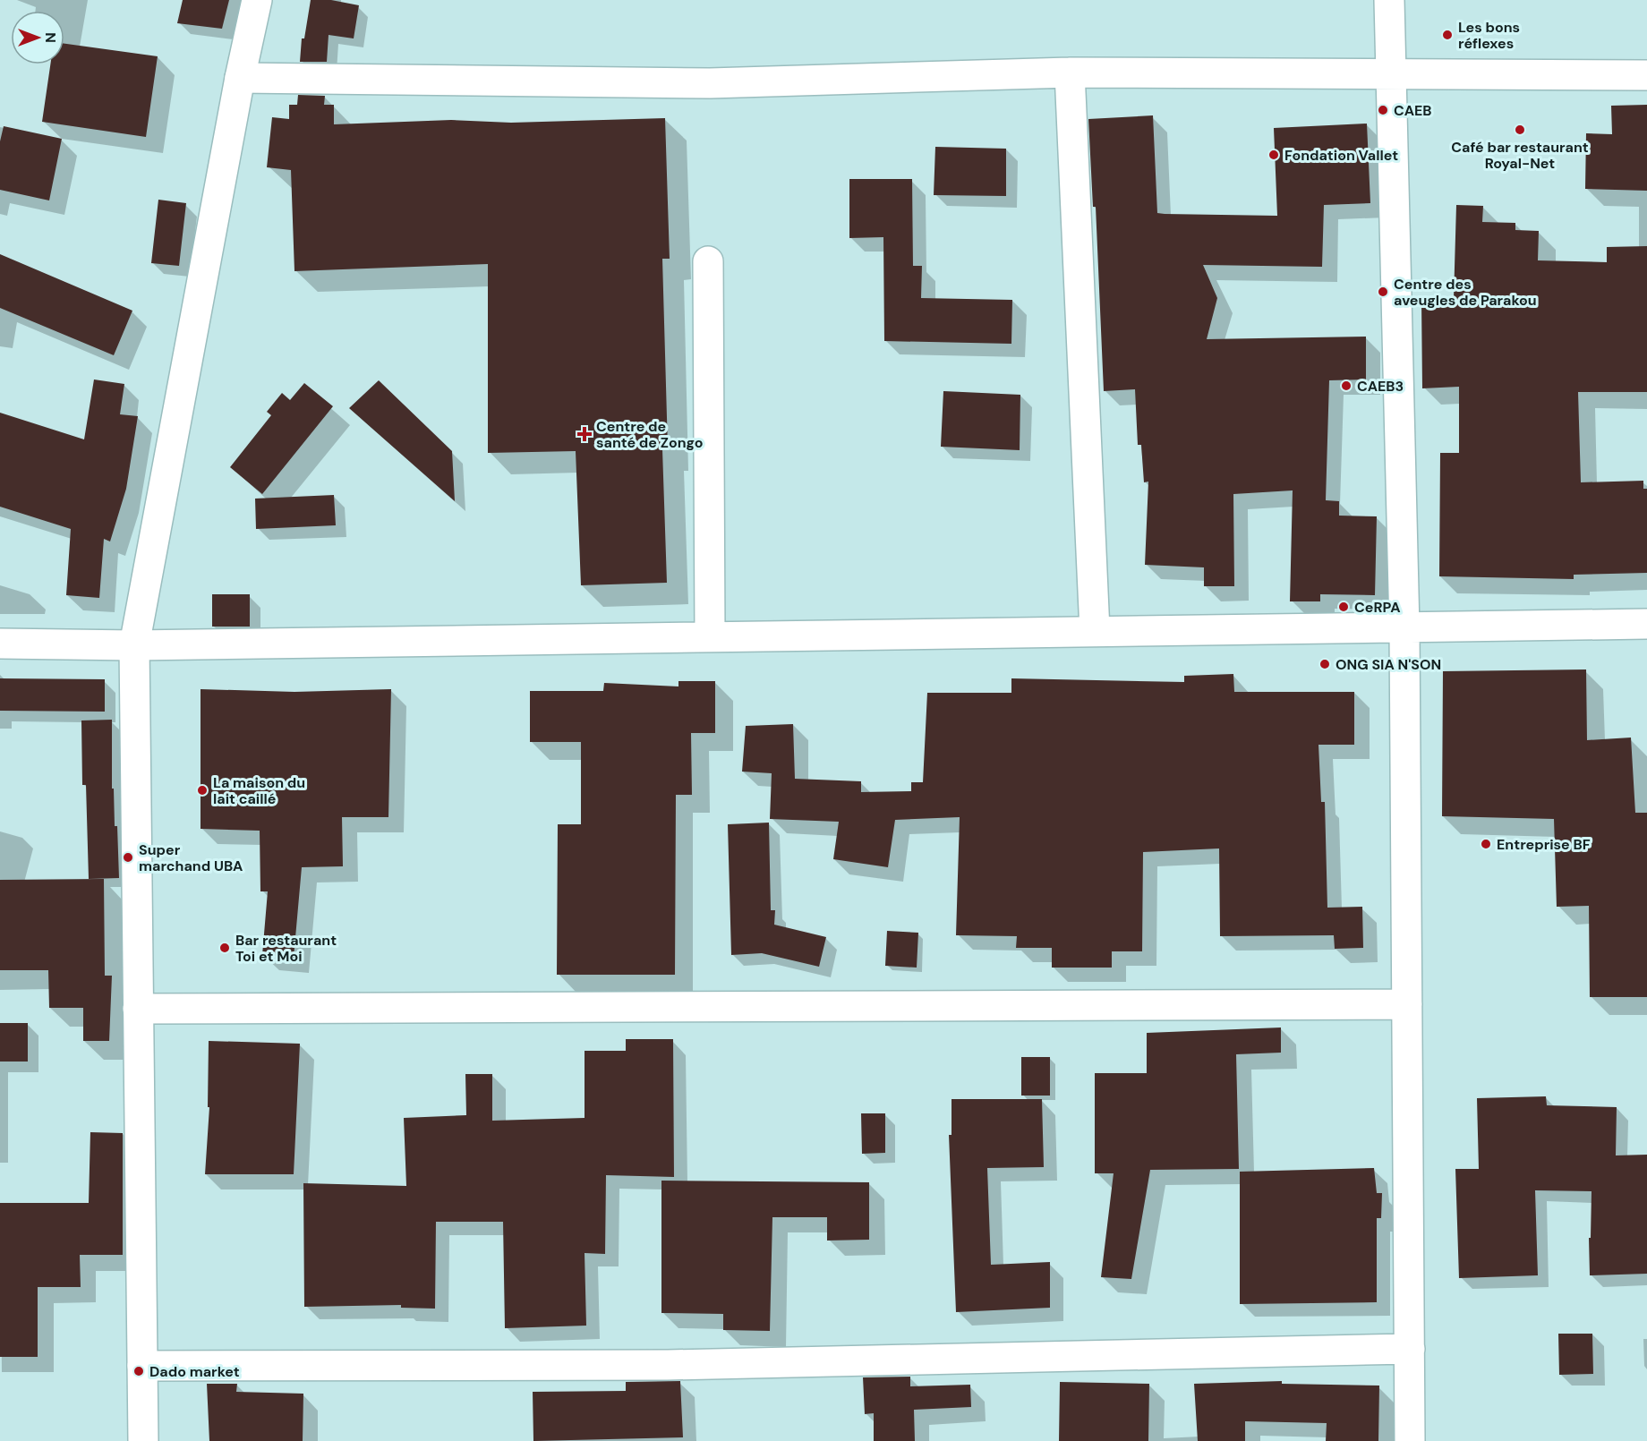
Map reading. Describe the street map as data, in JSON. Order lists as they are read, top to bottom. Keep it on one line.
{"places":{"other":["Les bons réflexes","CAEB","Café bar restaurant Royal-Net","Fondation Vallet","Centre des aveugles de Parakou","CAEB3","CeRPA","ONG SIA N'SON","La maison du lait caillé","Entreprise BF","Super marchand UBA","Bar restaurant Toi et Moi","Dado market"],"health":["Centre de santé de Zongo"]},"north":"right"}
